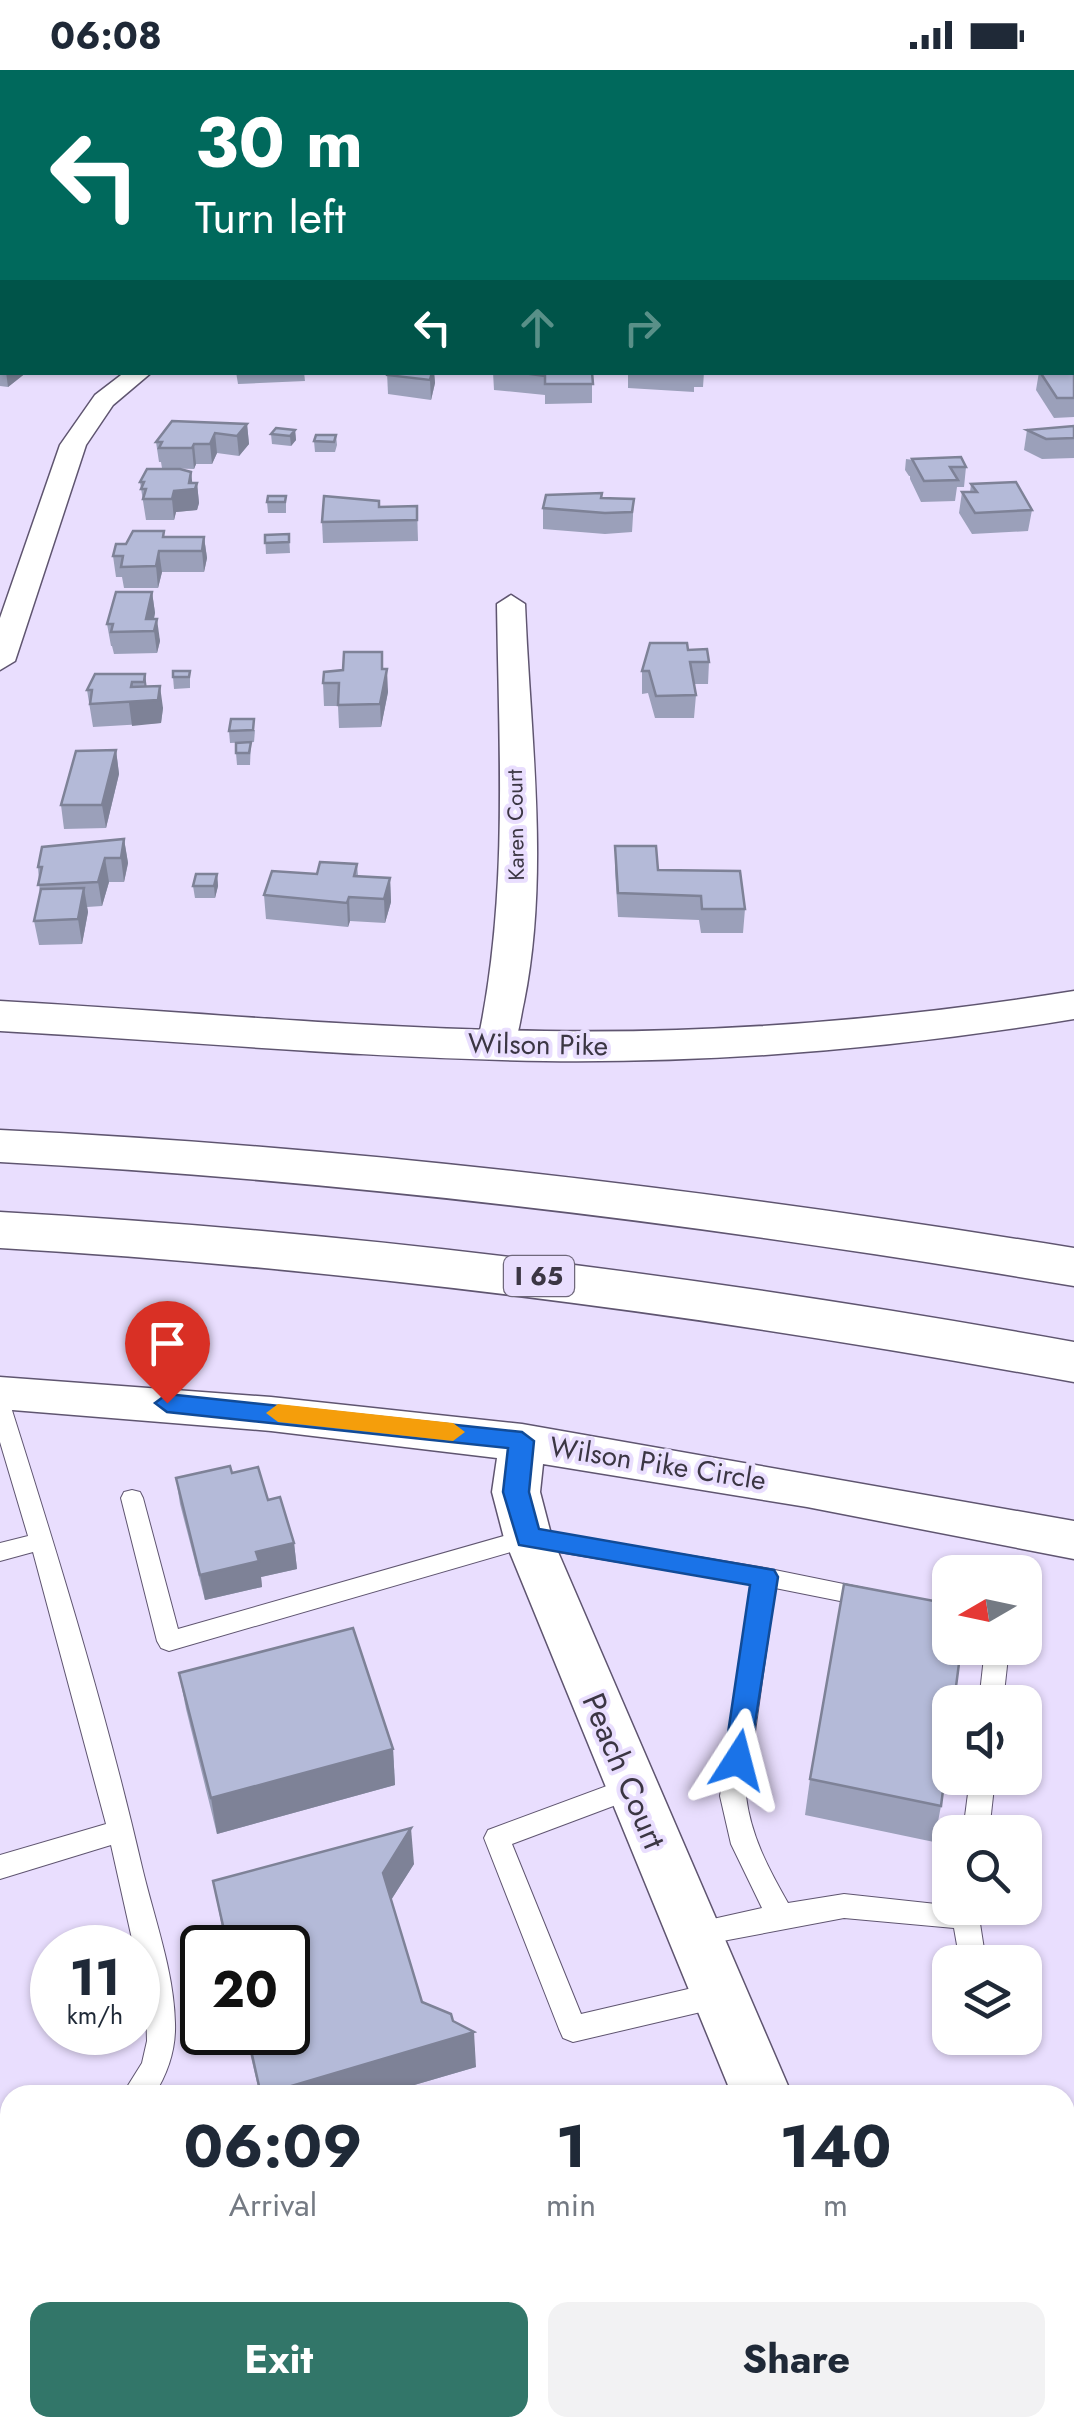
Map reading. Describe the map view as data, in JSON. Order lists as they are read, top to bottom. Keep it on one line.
{"streets":{"main road":["Wilson Pike","I 65"],"street":["Karen Court","Wilson Pike Circle","Peach Court"]},"crossings":[["Karen Court","Wilson Pike"],["Wilson Pike Circle","Peach Court"]],"north":"left","page":{"status":"06:08","turn":["30 m","Turn left"],"speed":"11 km/h","limit":"20","eta":["06:09","Arrival","1","min","140","m"],"buttons":["Exit","Share"]}}
